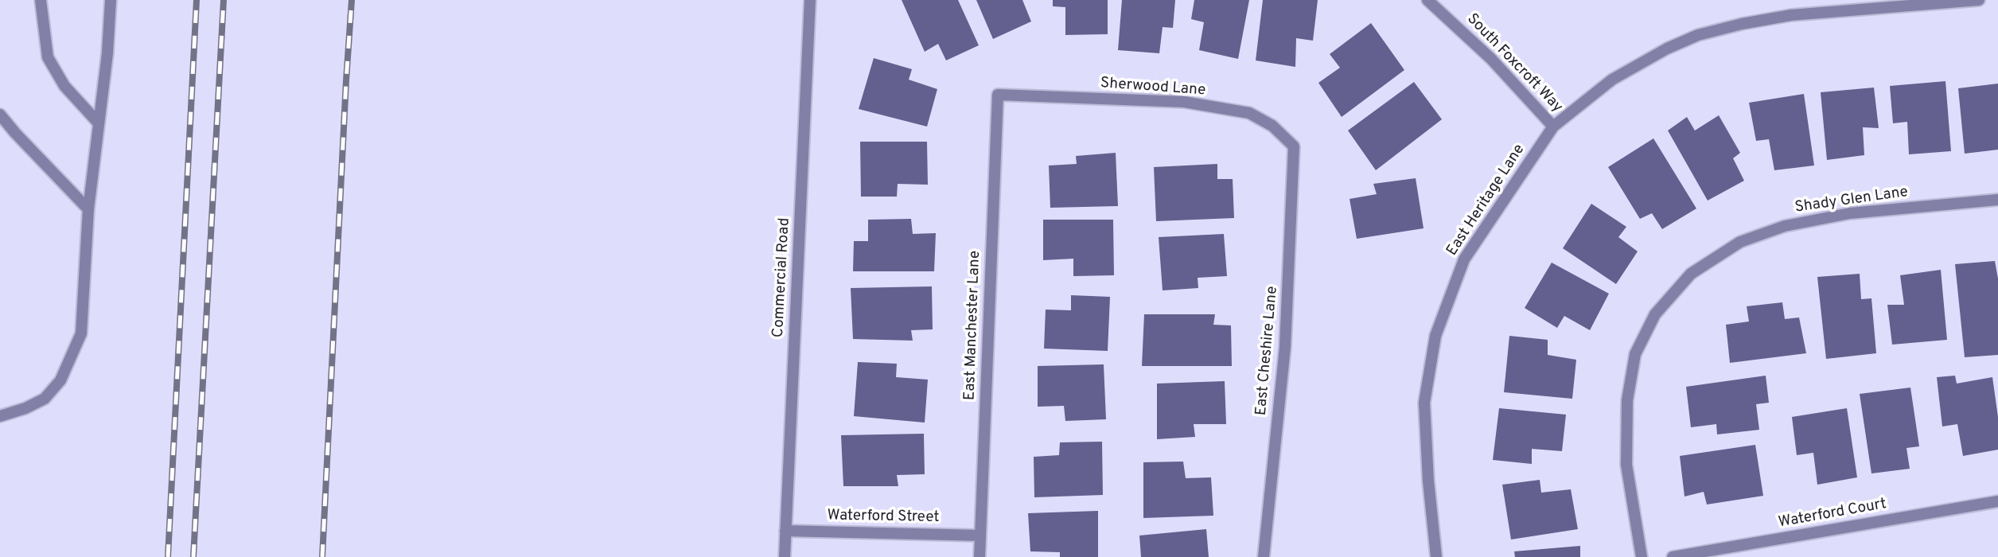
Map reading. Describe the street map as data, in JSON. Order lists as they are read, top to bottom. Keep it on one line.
{"streets":{"street":["South Foxcroft Way","Sherwood Lane","East Heritage Lane","Shady Glen Lane","Commercial Road","East Manchester Lane","East Cheshire Lane","Waterford Court","Waterford Street"]},"crossings":[["South Foxcroft Way","East Heritage Lane"],["Sherwood Lane","East Manchester Lane"],["Sherwood Lane","East Cheshire Lane"],["Commercial Road","Waterford Street"],["East Manchester Lane","Waterford Street"]]}
